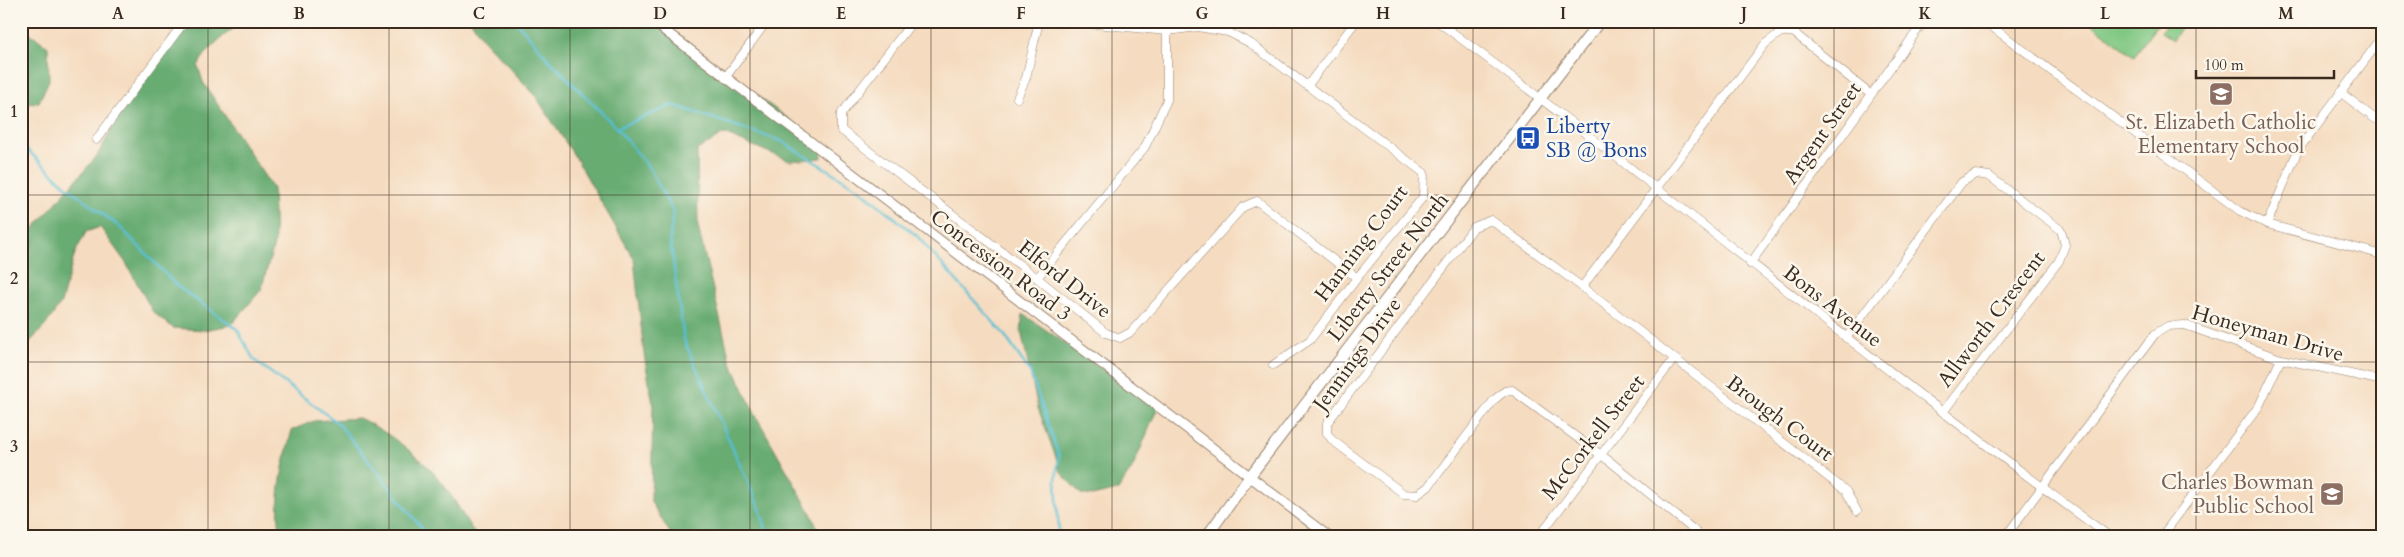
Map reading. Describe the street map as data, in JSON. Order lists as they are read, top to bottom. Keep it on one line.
{"streets":{"main road":["Liberty Street North"],"street":["Argent Street","Hanning Court","Concession Road 3","Elford Drive","Bons Avenue","Allworth Crescent","Honeyman Drive","Jennings Drive","Brough Court","McCorkell Street"]},"crossings":[["Argent Street","Bons Avenue"],["Hanning Court","Elford Drive"],["Concession Road 3","Liberty Street North"],["Liberty Street North","Bons Avenue"],["Bons Avenue","Allworth Crescent"],["Bons Avenue","Honeyman Drive"],["Jennings Drive","Brough Court"],["Jennings Drive","McCorkell Street"],["Brough Court","McCorkell Street"]],"places":{"school or university":["St. Elizabeth Catholic Elementary School","Charles Bowman Public School"],"bus stop":["Liberty SB @ Bons"]},"scale_bar":"100 m","grid":{"columns":["A","B","C","D","E","F","G","H","I","J","K","L","M"],"rows":["1","2","3"]}}
